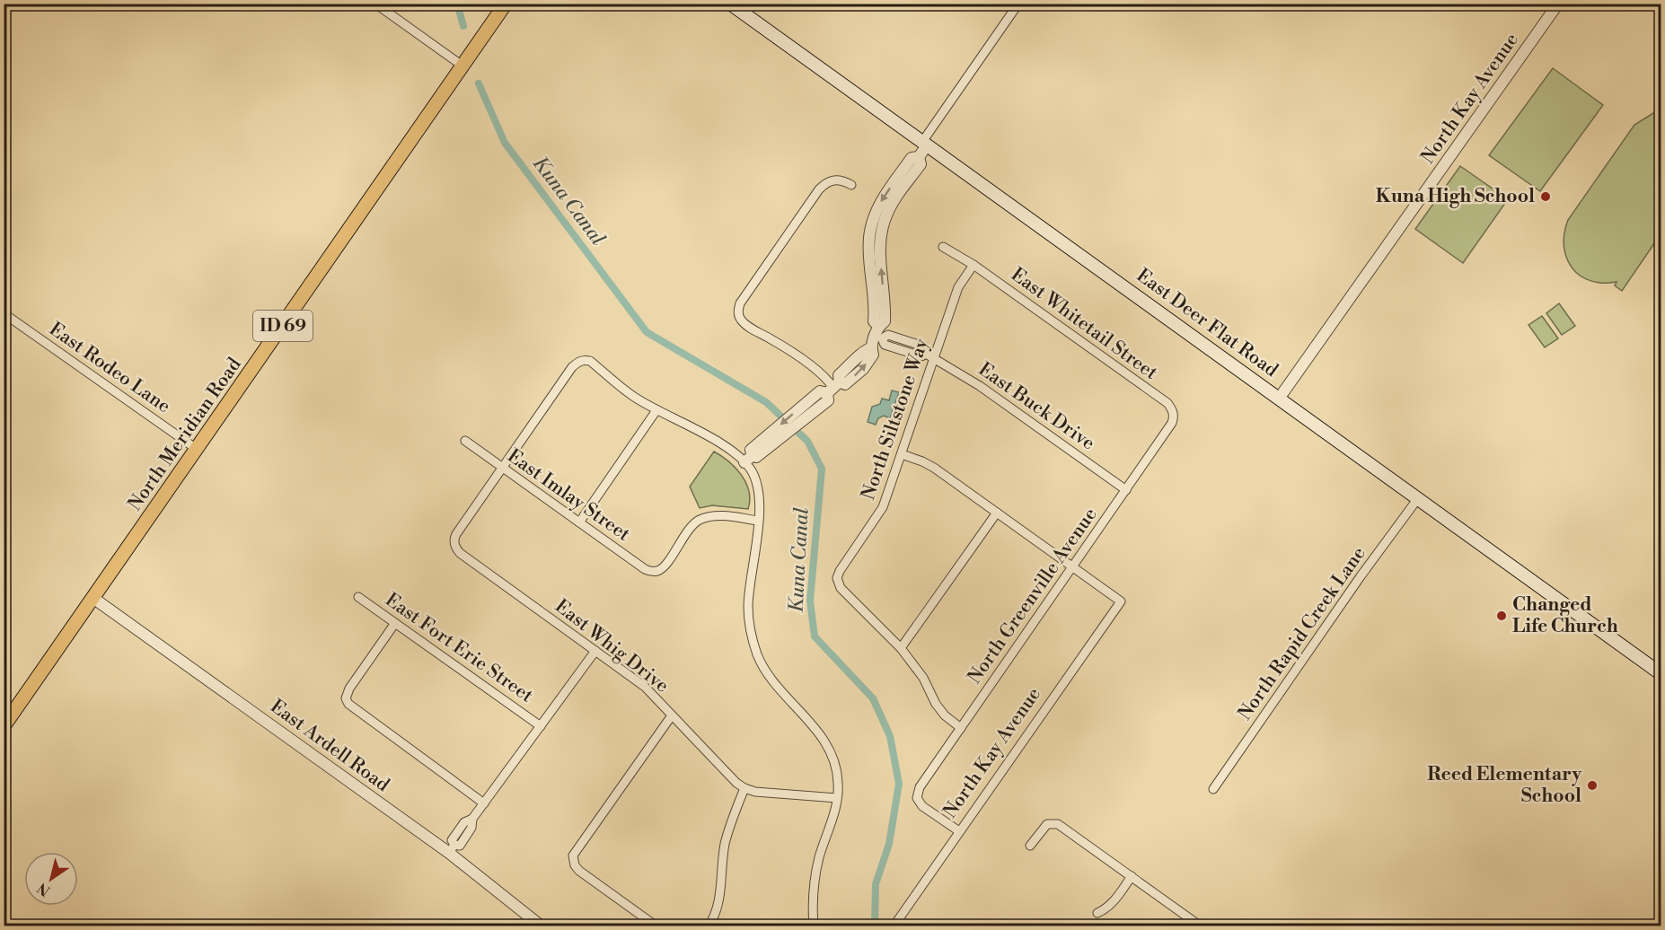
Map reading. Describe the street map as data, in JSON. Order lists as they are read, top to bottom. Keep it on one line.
{"streets":{"main road":["East Deer Flat Road","ID 69","North Meridian Road"],"street":["North Kay Avenue","East Whitetail Street","East Rodeo Lane","East Buck Drive","North Siltstone Way","East Imlay Street","North Greenville Avenue","North Rapid Creek Lane","East Whig Drive","East Fort Erie Street","East Ardell Road"]},"crossings":[["North Kay Avenue","East Deer Flat Road"],["North Kay Avenue","North Greenville Avenue"],["East Deer Flat Road","North Rapid Creek Lane"],["East Whitetail Street","North Siltstone Way"],["East Whitetail Street","North Greenville Avenue"],["East Rodeo Lane","North Meridian Road"],["East Buck Drive","North Siltstone Way"],["East Buck Drive","North Greenville Avenue"],["North Meridian Road","East Ardell Road"],["East Imlay Street","East Whig Drive"]],"water":["Kuna Canal"],"places":["Kuna High School","Changed Life Church","Reed Elementary School"],"north":"bottom left"}
